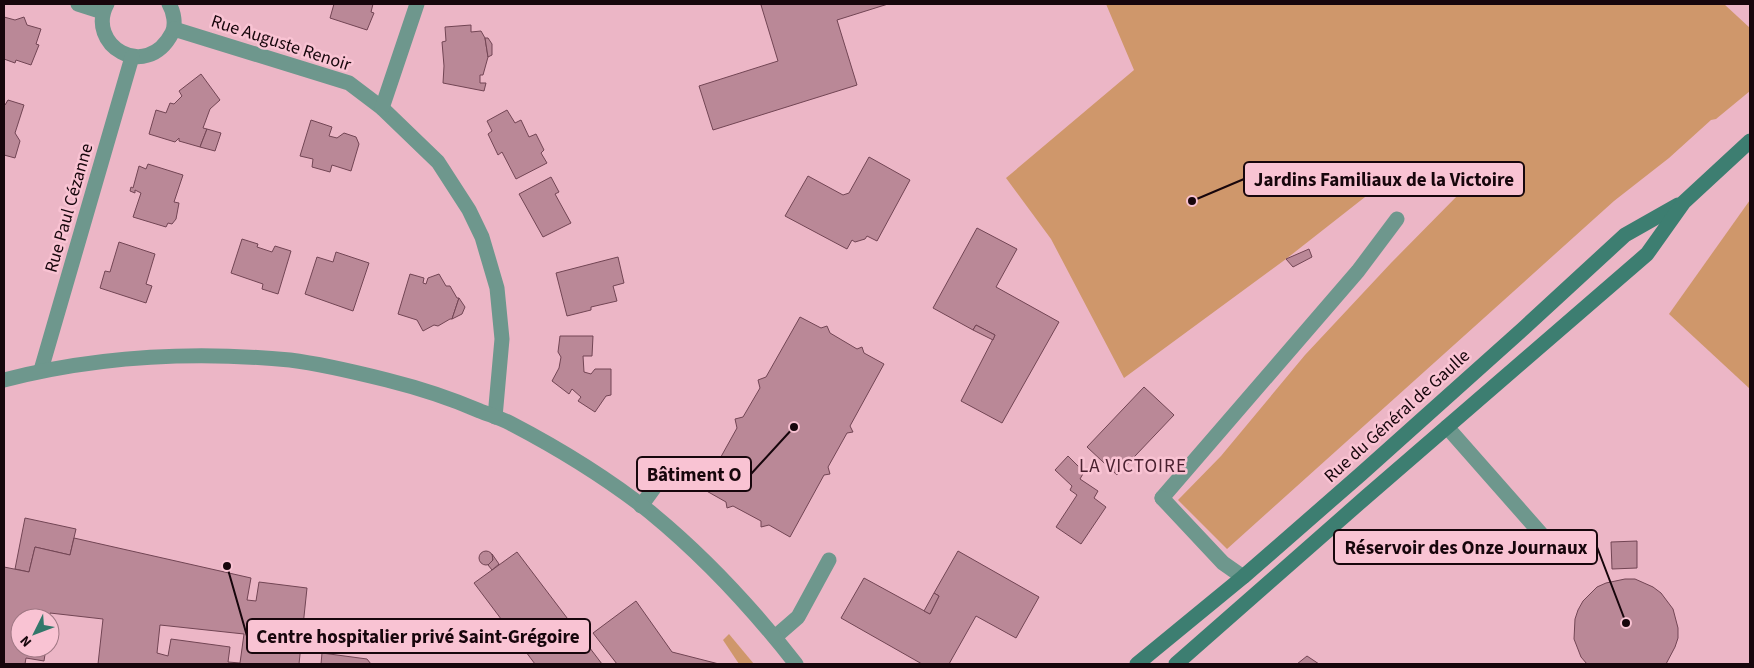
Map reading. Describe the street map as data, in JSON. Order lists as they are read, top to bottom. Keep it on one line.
{"streets":{"main road":["Rue du Général de Gaulle"],"street":["Rue Auguste Renoir","Rue Paul Cézanne"]},"districts":["LA VICTOIRE"],"places":["Jardins Familiaux de la Victoire","Bâtiment O","Centre hospitalier privé Saint-Grégoire","Réservoir des Onze Journaux"],"north":"bottom left"}
